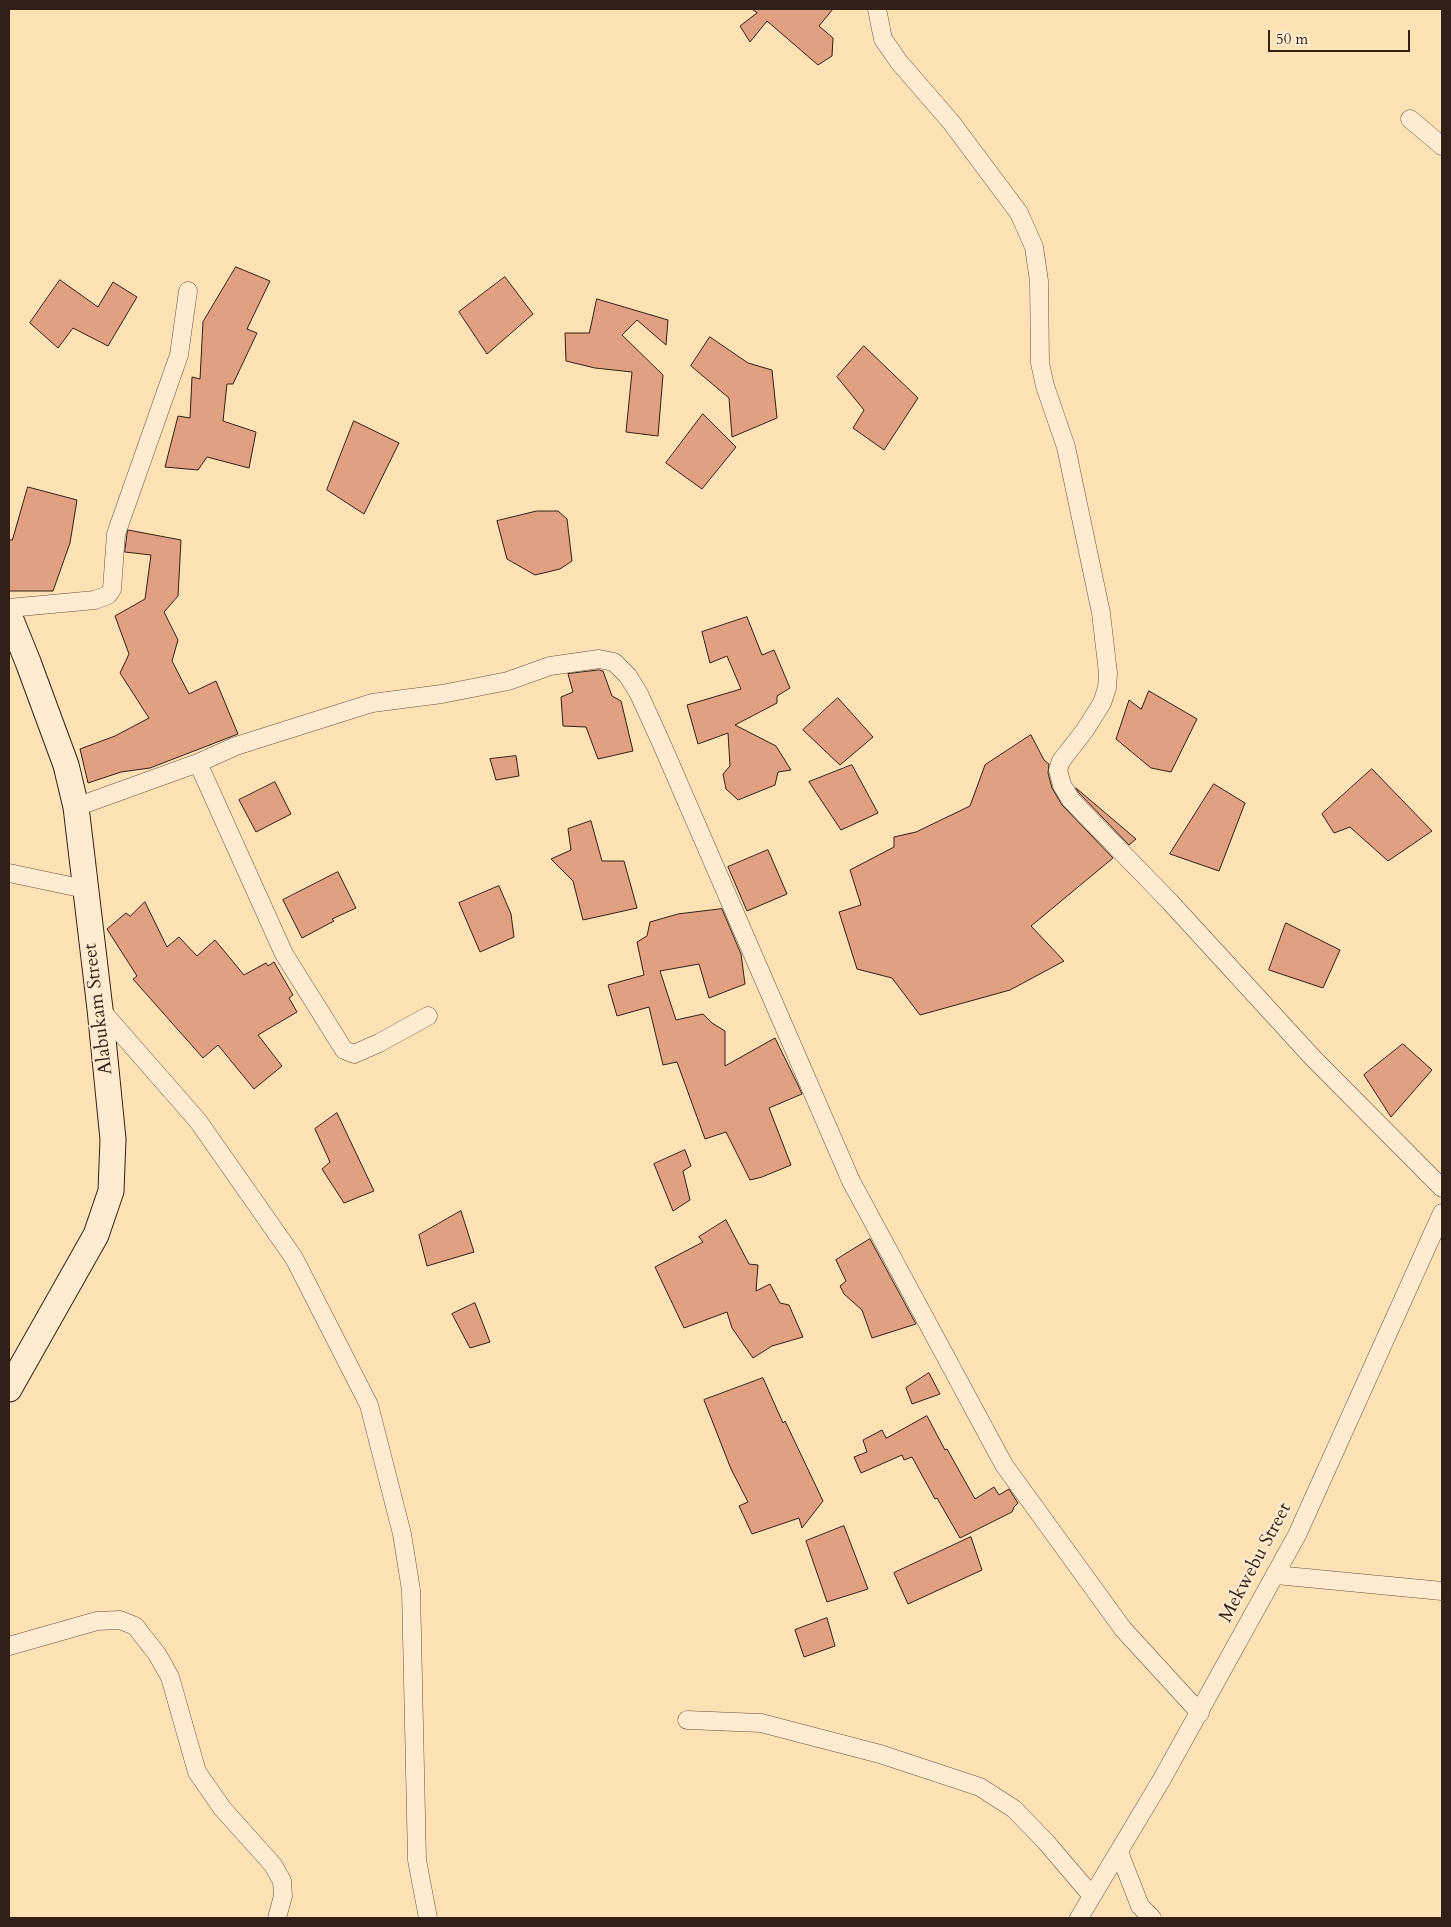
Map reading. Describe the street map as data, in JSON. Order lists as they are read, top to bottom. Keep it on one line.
{"streets":{"street":["Alabukam Street","Mekwebu Street"]},"scale_bar":"50 m"}
